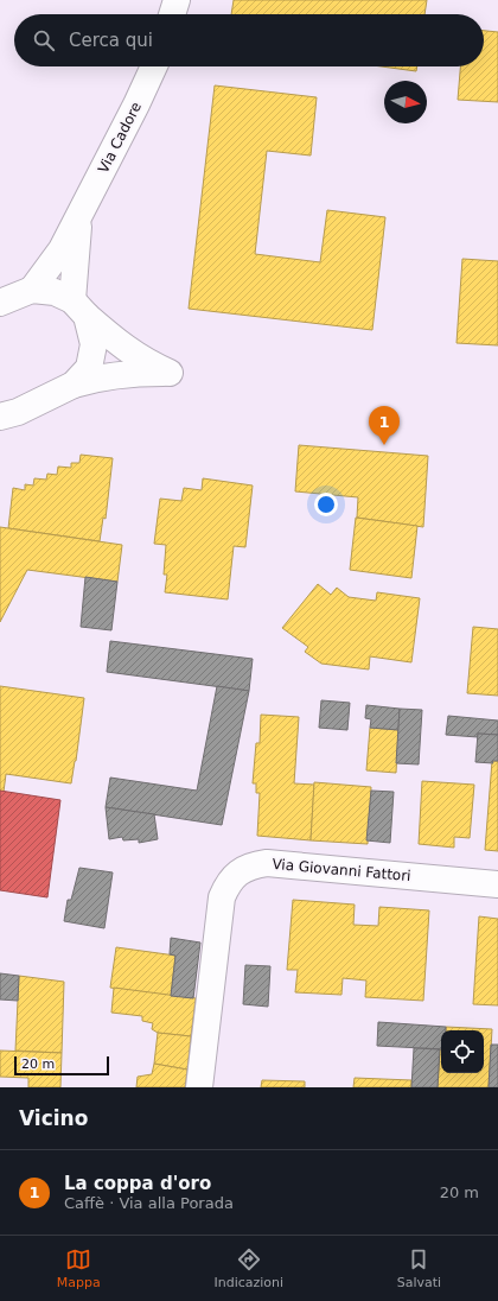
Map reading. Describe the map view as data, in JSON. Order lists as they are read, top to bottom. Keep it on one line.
{"streets":{"street":["Via Cadore","Via Giovanni Fattori"]},"scale_bar":"20 m","north":"right","page":{"search":"Cerca qui","pins":"1","scale":"20 m","heading":"Vicino","list":[{"mark":"1","name":"La coppa d'oro","note":"Caffè · Via alla Porada","value":"20 m"}],"nav":["Mappa","Indicazioni","Salvati"]}}
